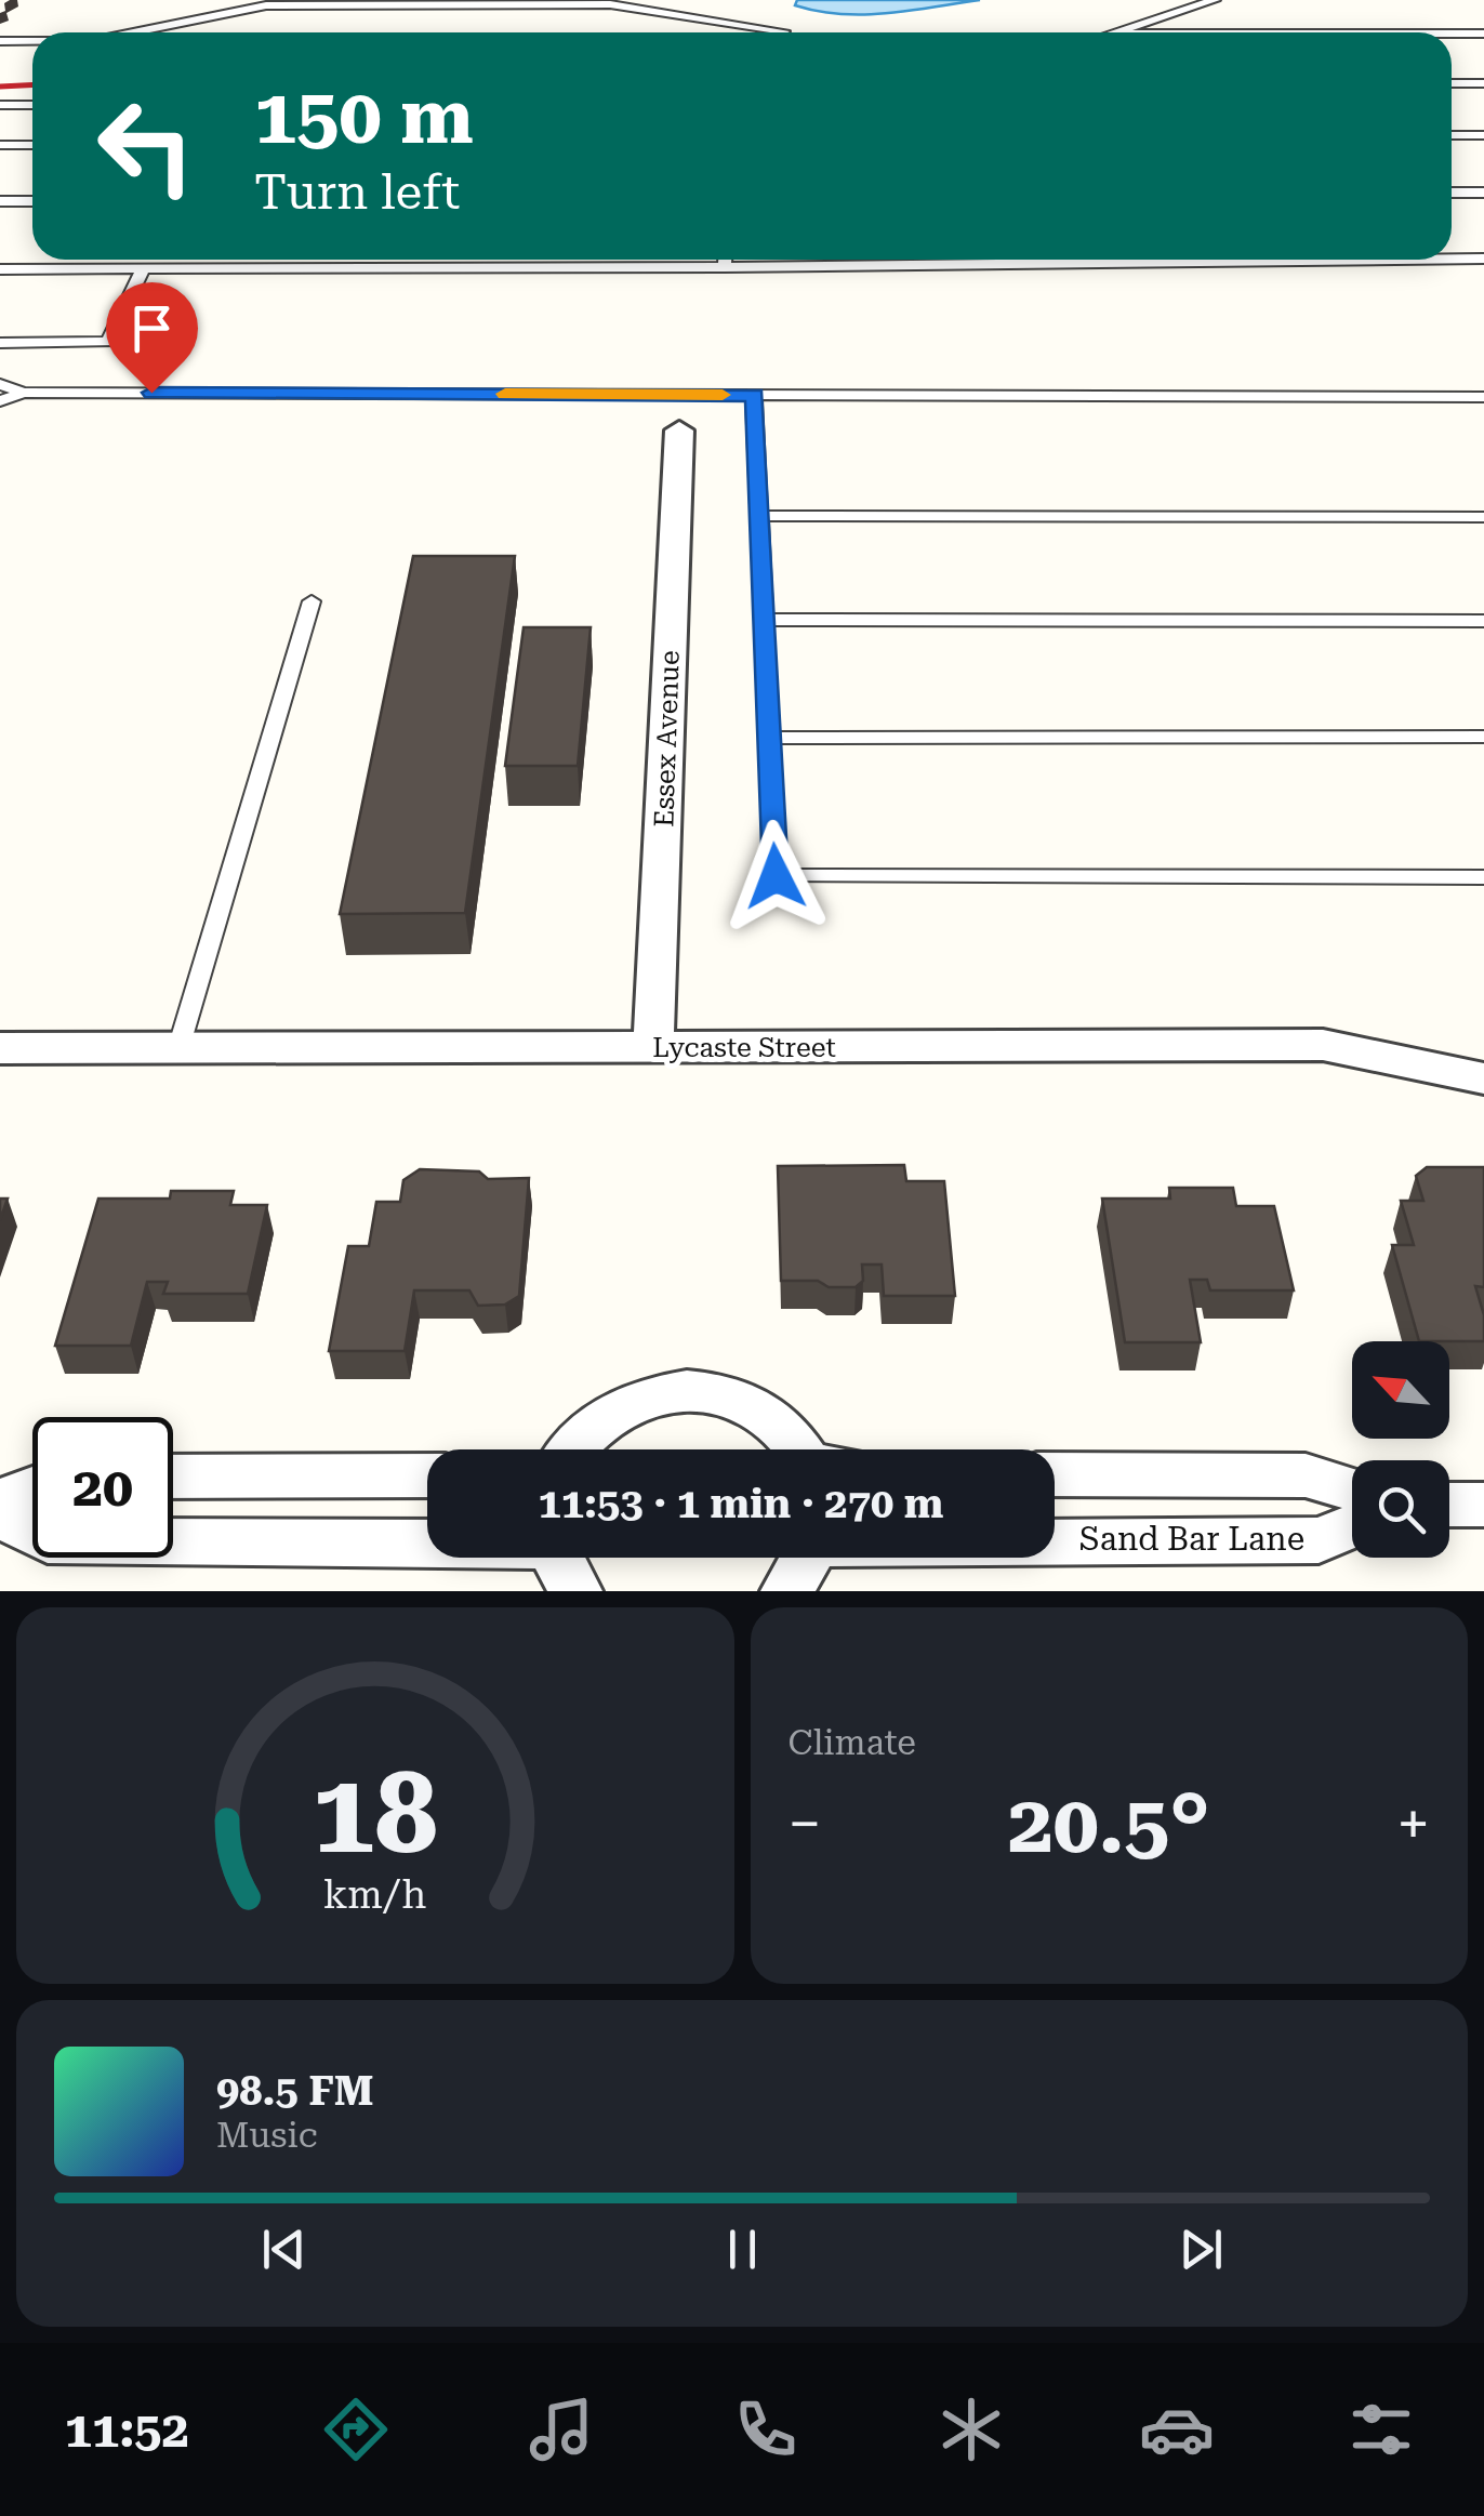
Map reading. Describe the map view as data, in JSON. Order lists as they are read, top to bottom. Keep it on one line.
{"streets":{"street":["Essex Avenue","Lycaste Street","Sand Bar Lane"]},"crossings":[["Essex Avenue","Lycaste Street"]],"north":"top left","page":{"turn":["150 m","Turn left"],"limit":"20","trip":"11:53 · 1 min · 270 m","tile":"Climate","heat":["−","20.5°","+"],"song":["98.5 FM","Music"],"tabs":"11:52","gauge":["18","km/h"]}}
